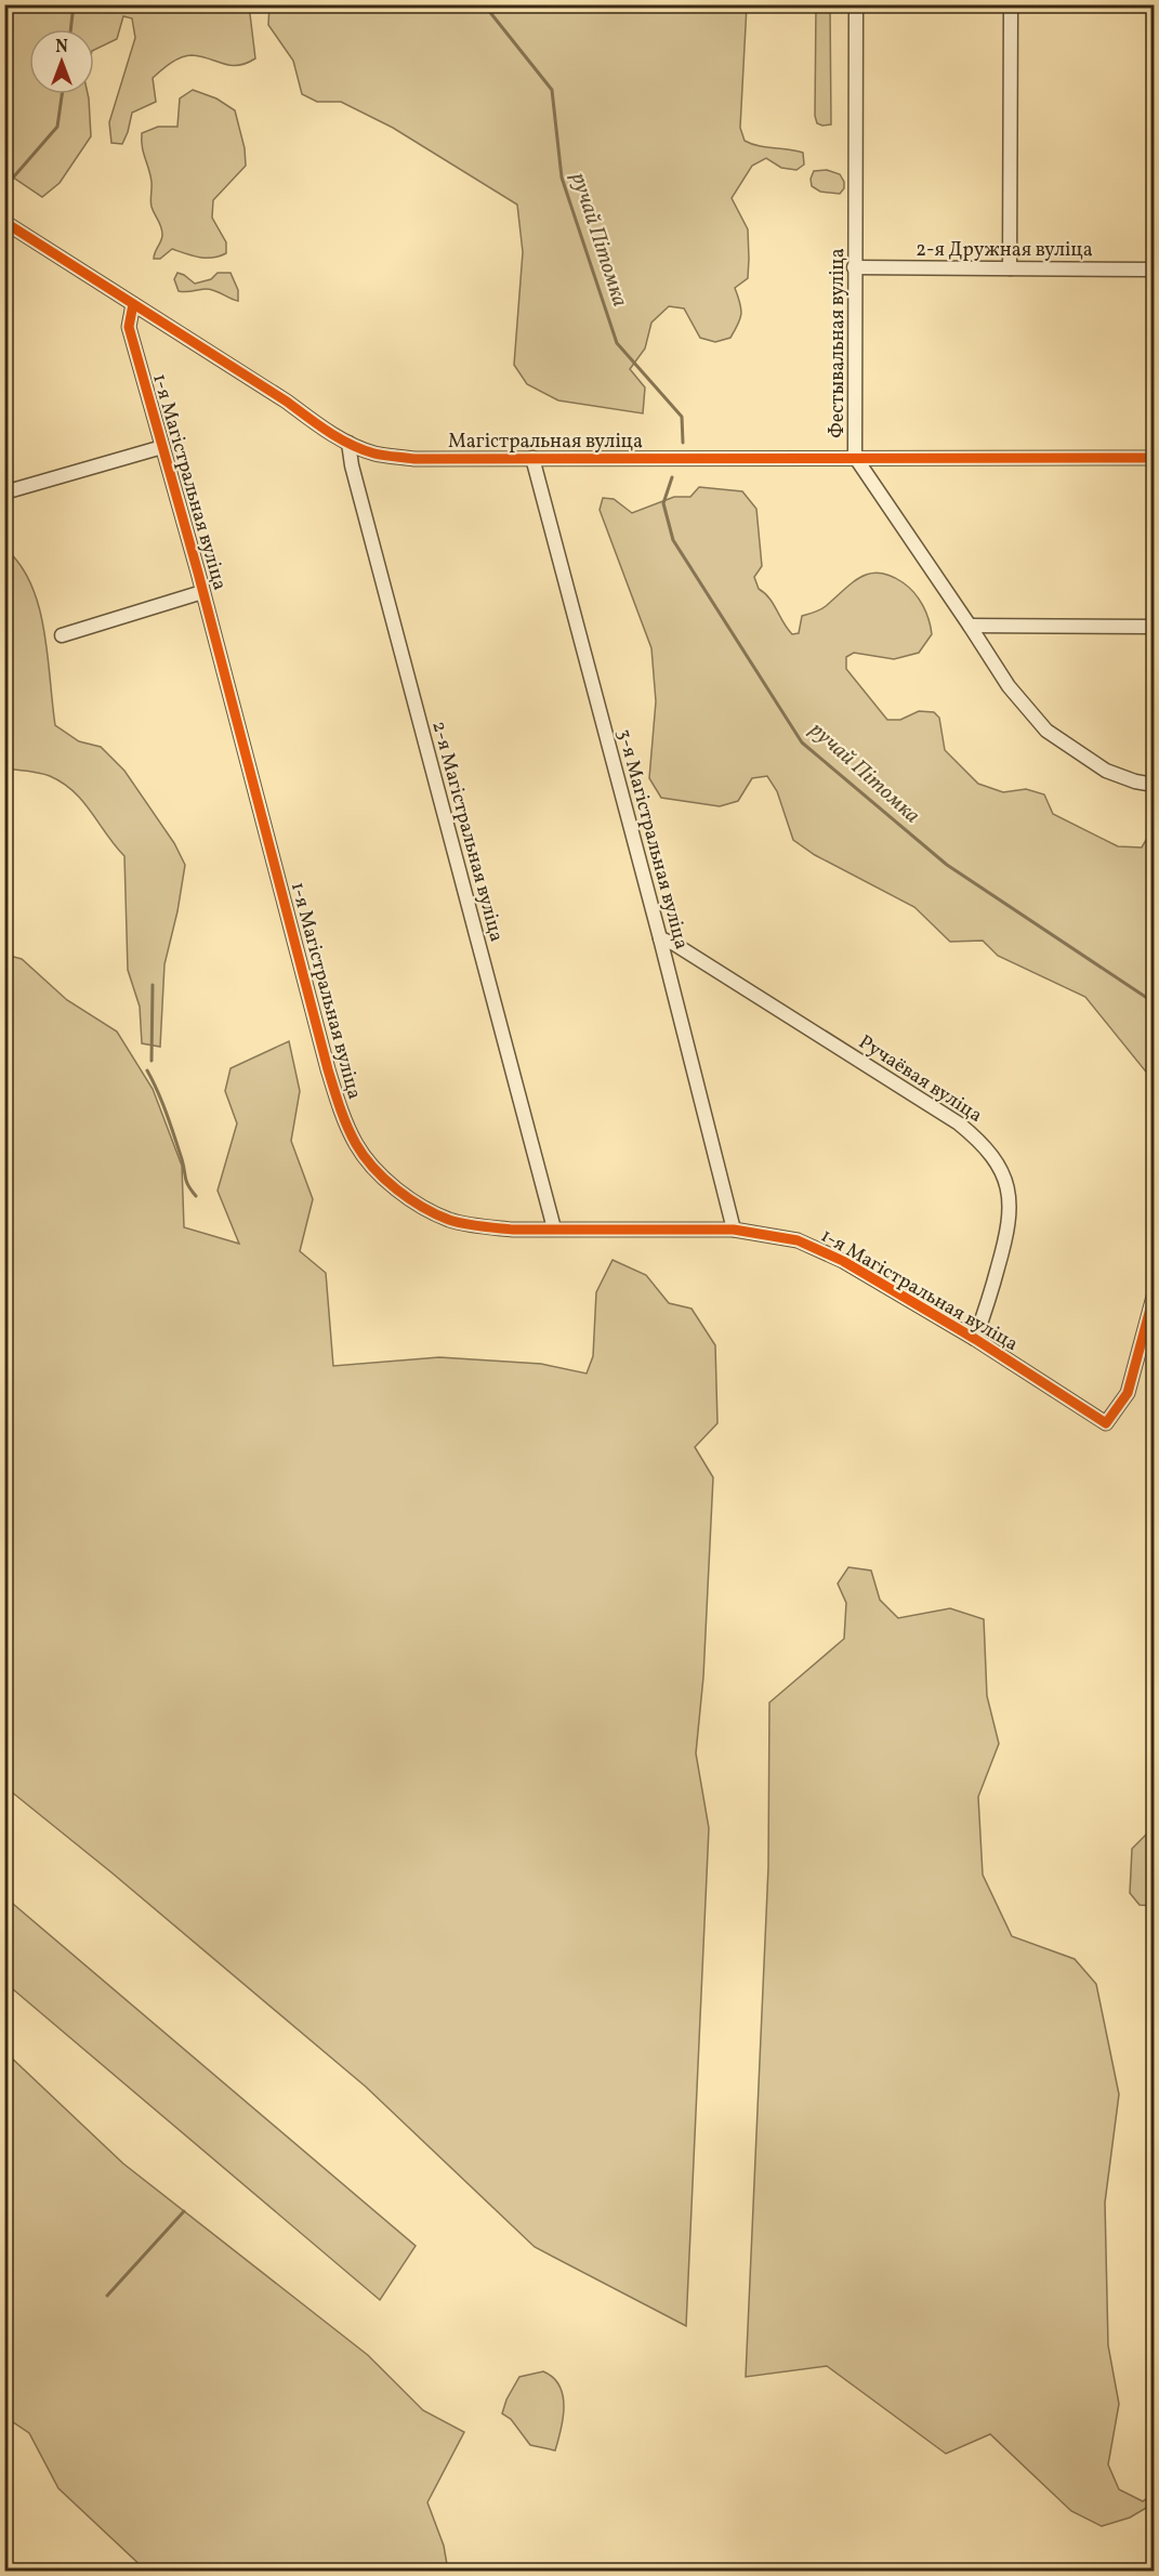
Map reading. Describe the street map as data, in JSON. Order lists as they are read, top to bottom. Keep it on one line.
{"streets":{"street":["2-я Дружная вуліца","Фестывальная вуліца","Магістральная вуліца","1-я Магістральная вуліца","2-я Магістральная вуліца","3-я Магістральная вуліца","Ручаёвая вуліца"]},"crossings":[["2-я Дружная вуліца","Фестывальная вуліца"],["Фестывальная вуліца","Магістральная вуліца"],["Магістральная вуліца","1-я Магістральная вуліца"],["Магістральная вуліца","2-я Магістральная вуліца"],["Магістральная вуліца","3-я Магістральная вуліца"],["1-я Магістральная вуліца","2-я Магістральная вуліца"],["1-я Магістральная вуліца","3-я Магістральная вуліца"],["1-я Магістральная вуліца","Ручаёвая вуліца"],["3-я Магістральная вуліца","Ручаёвая вуліца"]],"water":["ручай Пітомка"],"north":"top"}
